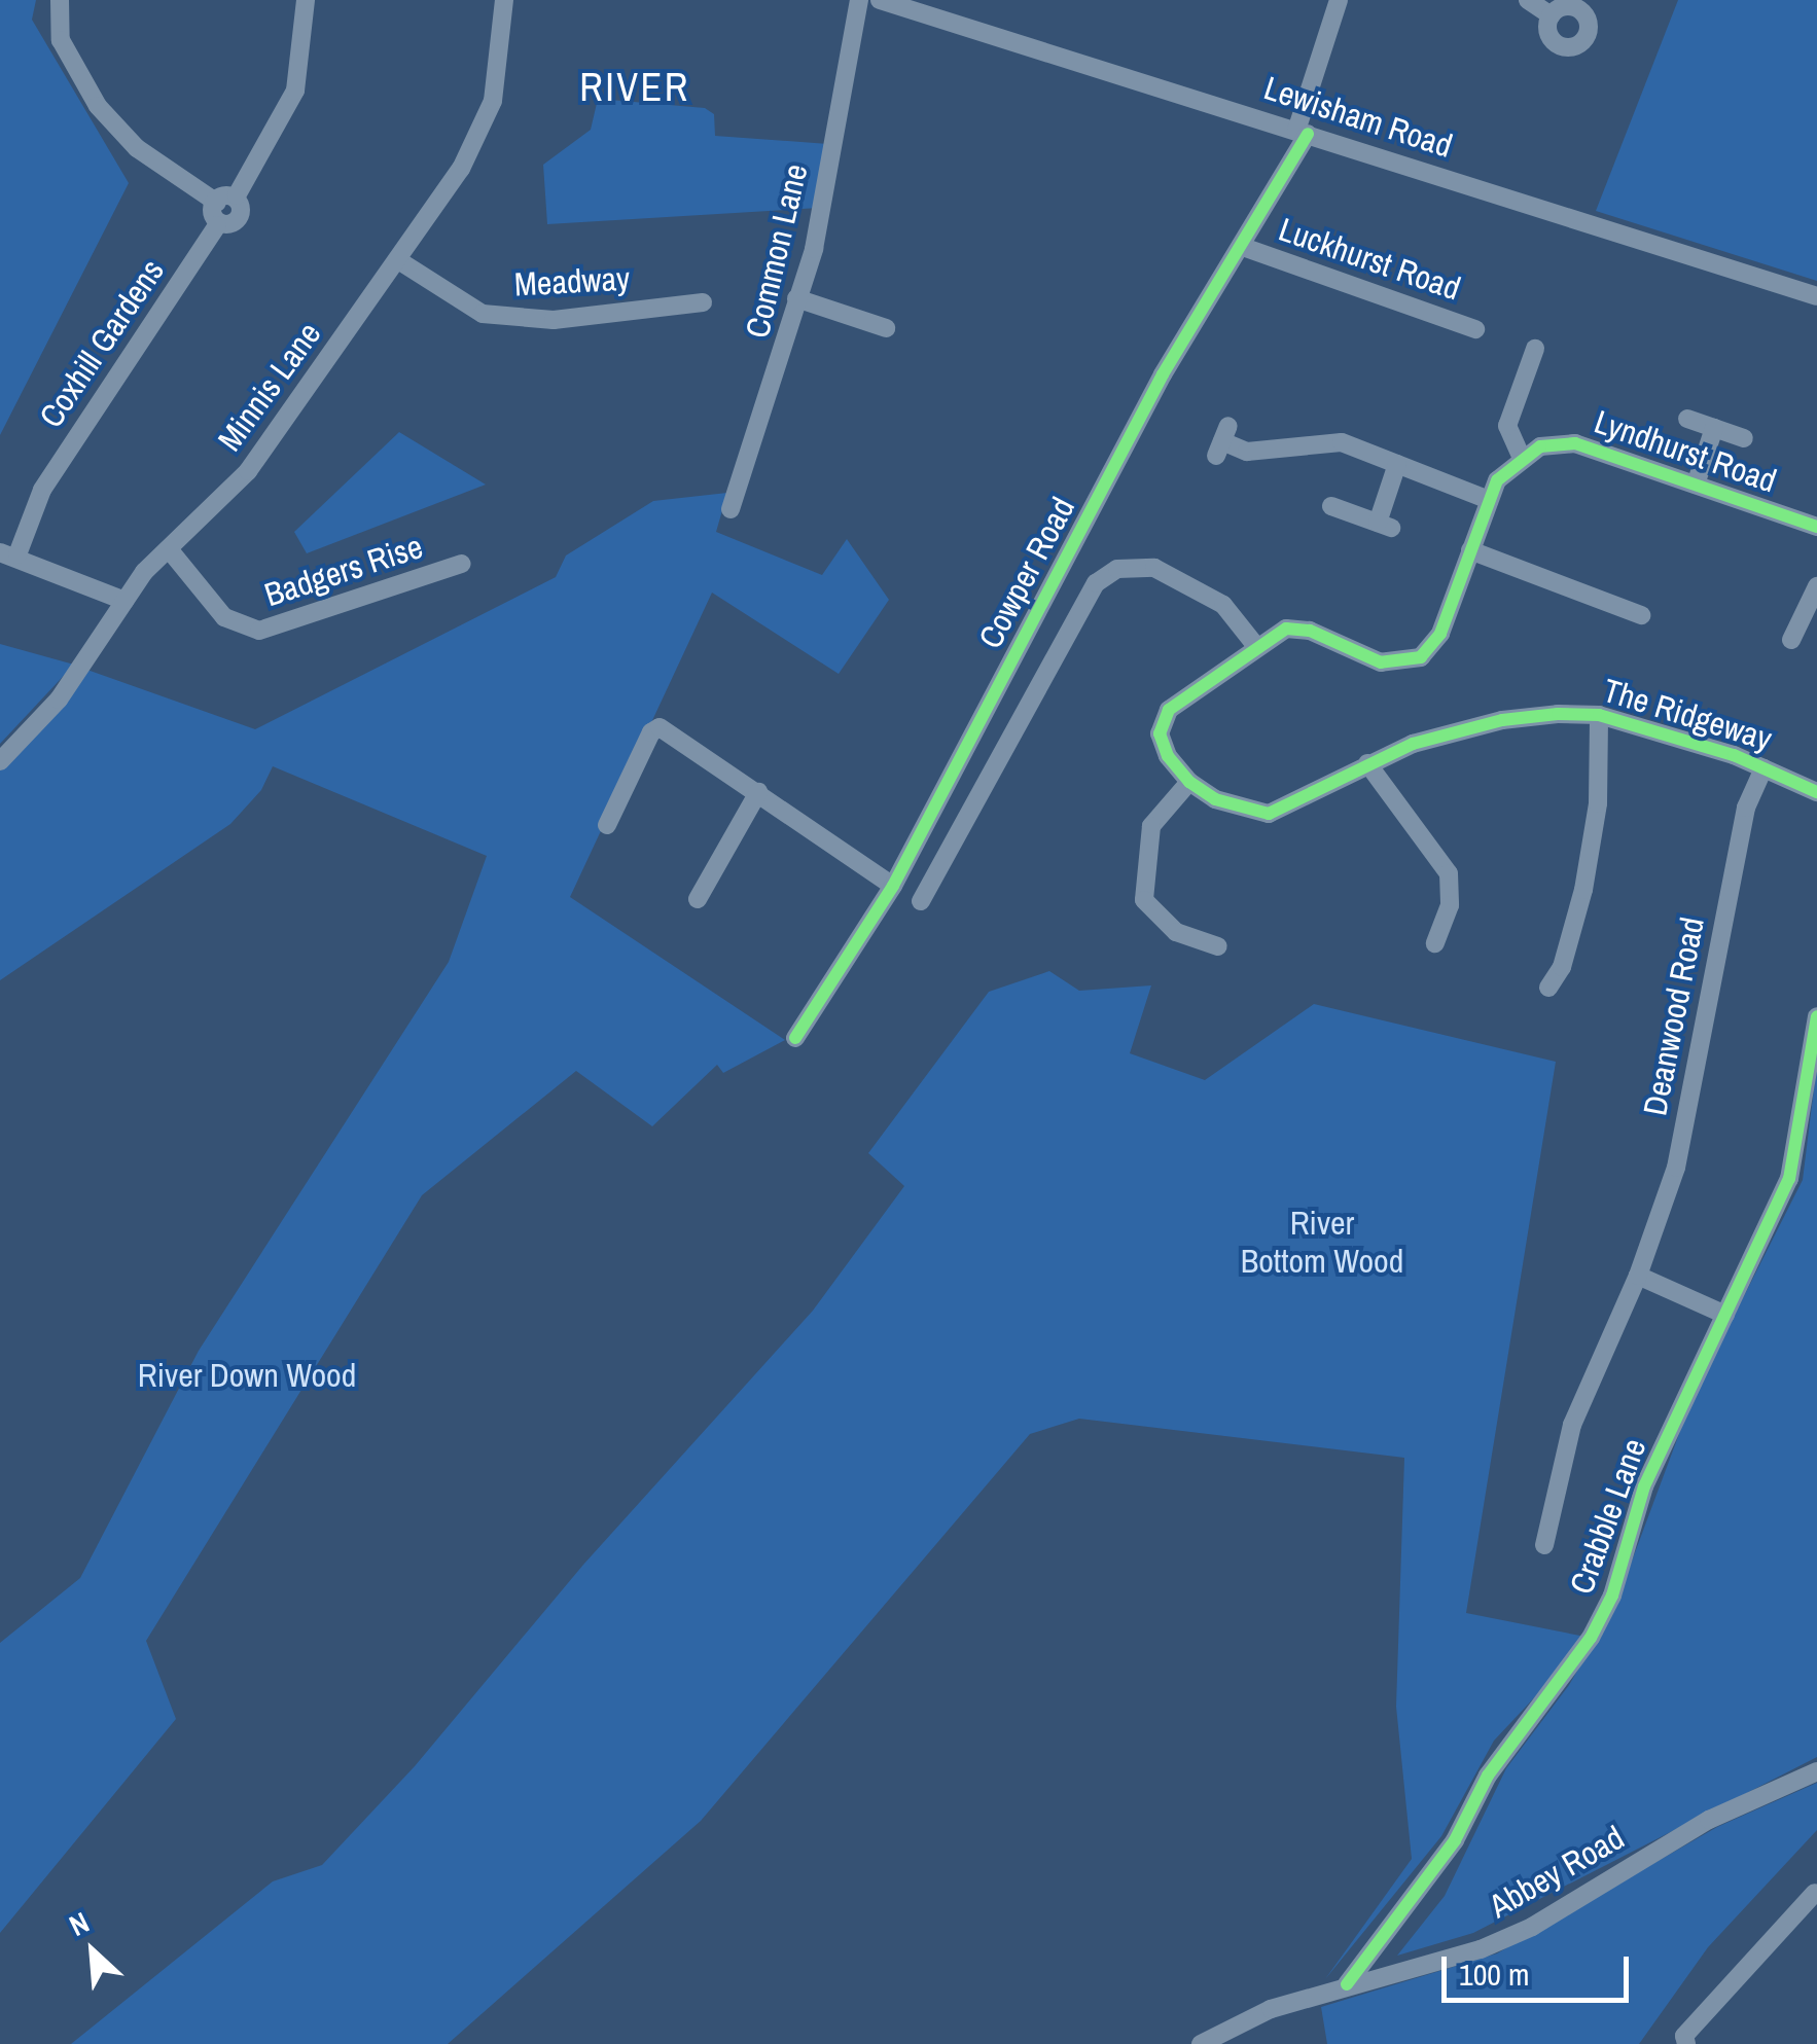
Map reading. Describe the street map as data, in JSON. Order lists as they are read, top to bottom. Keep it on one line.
{"streets":{"street":["Lewisham Road","Common Lane","Luckhurst Road","Meadway","Coxhill Gardens","Minnis Lane","Lyndhurst Road","Badgers Rise","Cowper Road","The Ridgeway","Deanwood Road","Crabble Lane","Abbey Road"]},"crossings":[["Lewisham Road","Cowper Road"],["Luckhurst Road","Cowper Road"],["Meadway","Minnis Lane"],["Coxhill Gardens","Minnis Lane"],["Minnis Lane","Badgers Rise"],["The Ridgeway","Deanwood Road"],["Crabble Lane","Abbey Road"]],"districts":["RIVER"],"parks":["River Bottom Wood","River Down Wood"],"scale_bar":"100 m","north":"top left"}
